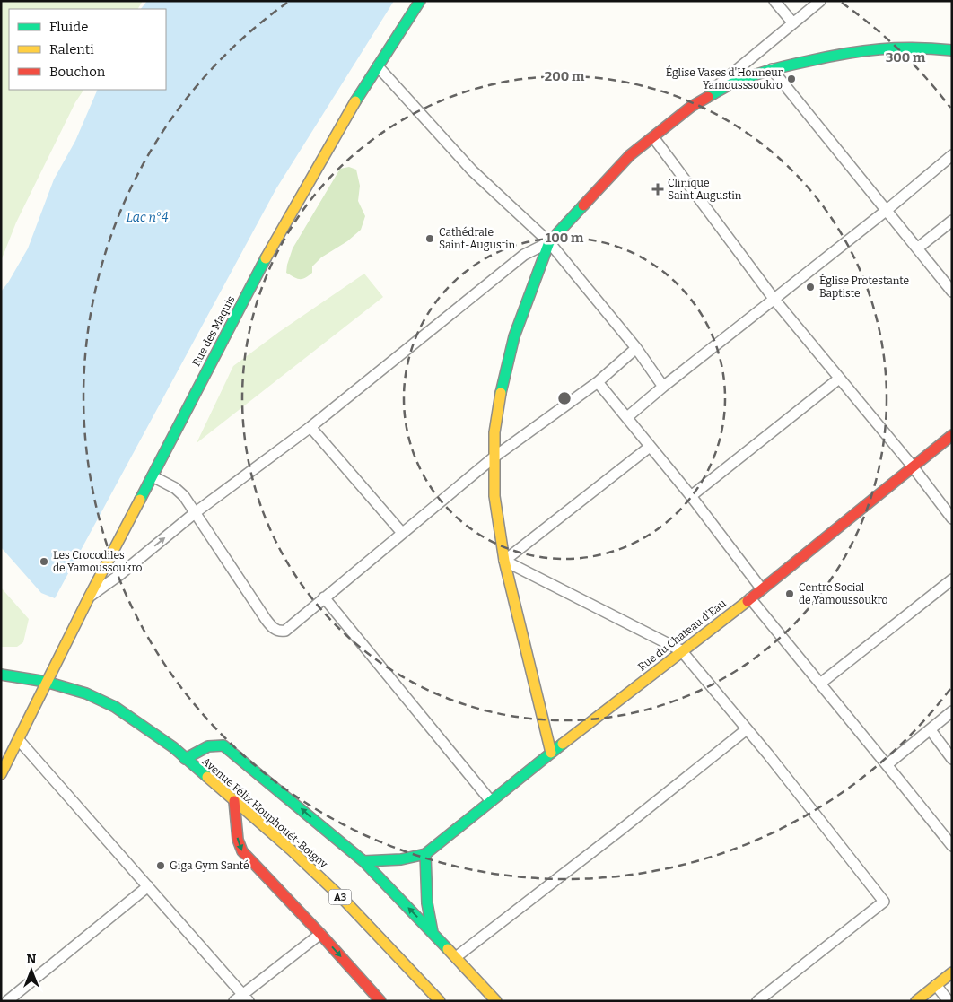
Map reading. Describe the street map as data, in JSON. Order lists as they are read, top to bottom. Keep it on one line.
{"streets":{"main road":["Rue des Maquis","Rue du Château d'Eau","Avenue Félix Houphouët-Boigny","A3"]},"crossings":[["Rue des Maquis","Avenue Félix Houphouët-Boigny"],["Rue des Maquis","A3"],["Avenue Félix Houphouët-Boigny","A3"]],"water":["Lac n°4"],"places":{"other":["Église Vases d'Honneur Yamousssoukro","Cathédrale Saint-Augustin","Église Protestante Baptiste","Les Crocodiles de Yamoussoukro","Centre Social de Yamoussoukro","Giga Gym Santé"],"health":["Clinique Saint Augustin"]},"legend":["Fluide","Ralenti","Bouchon"],"north":"top","rings":["300 m","200 m","100 m"]}
